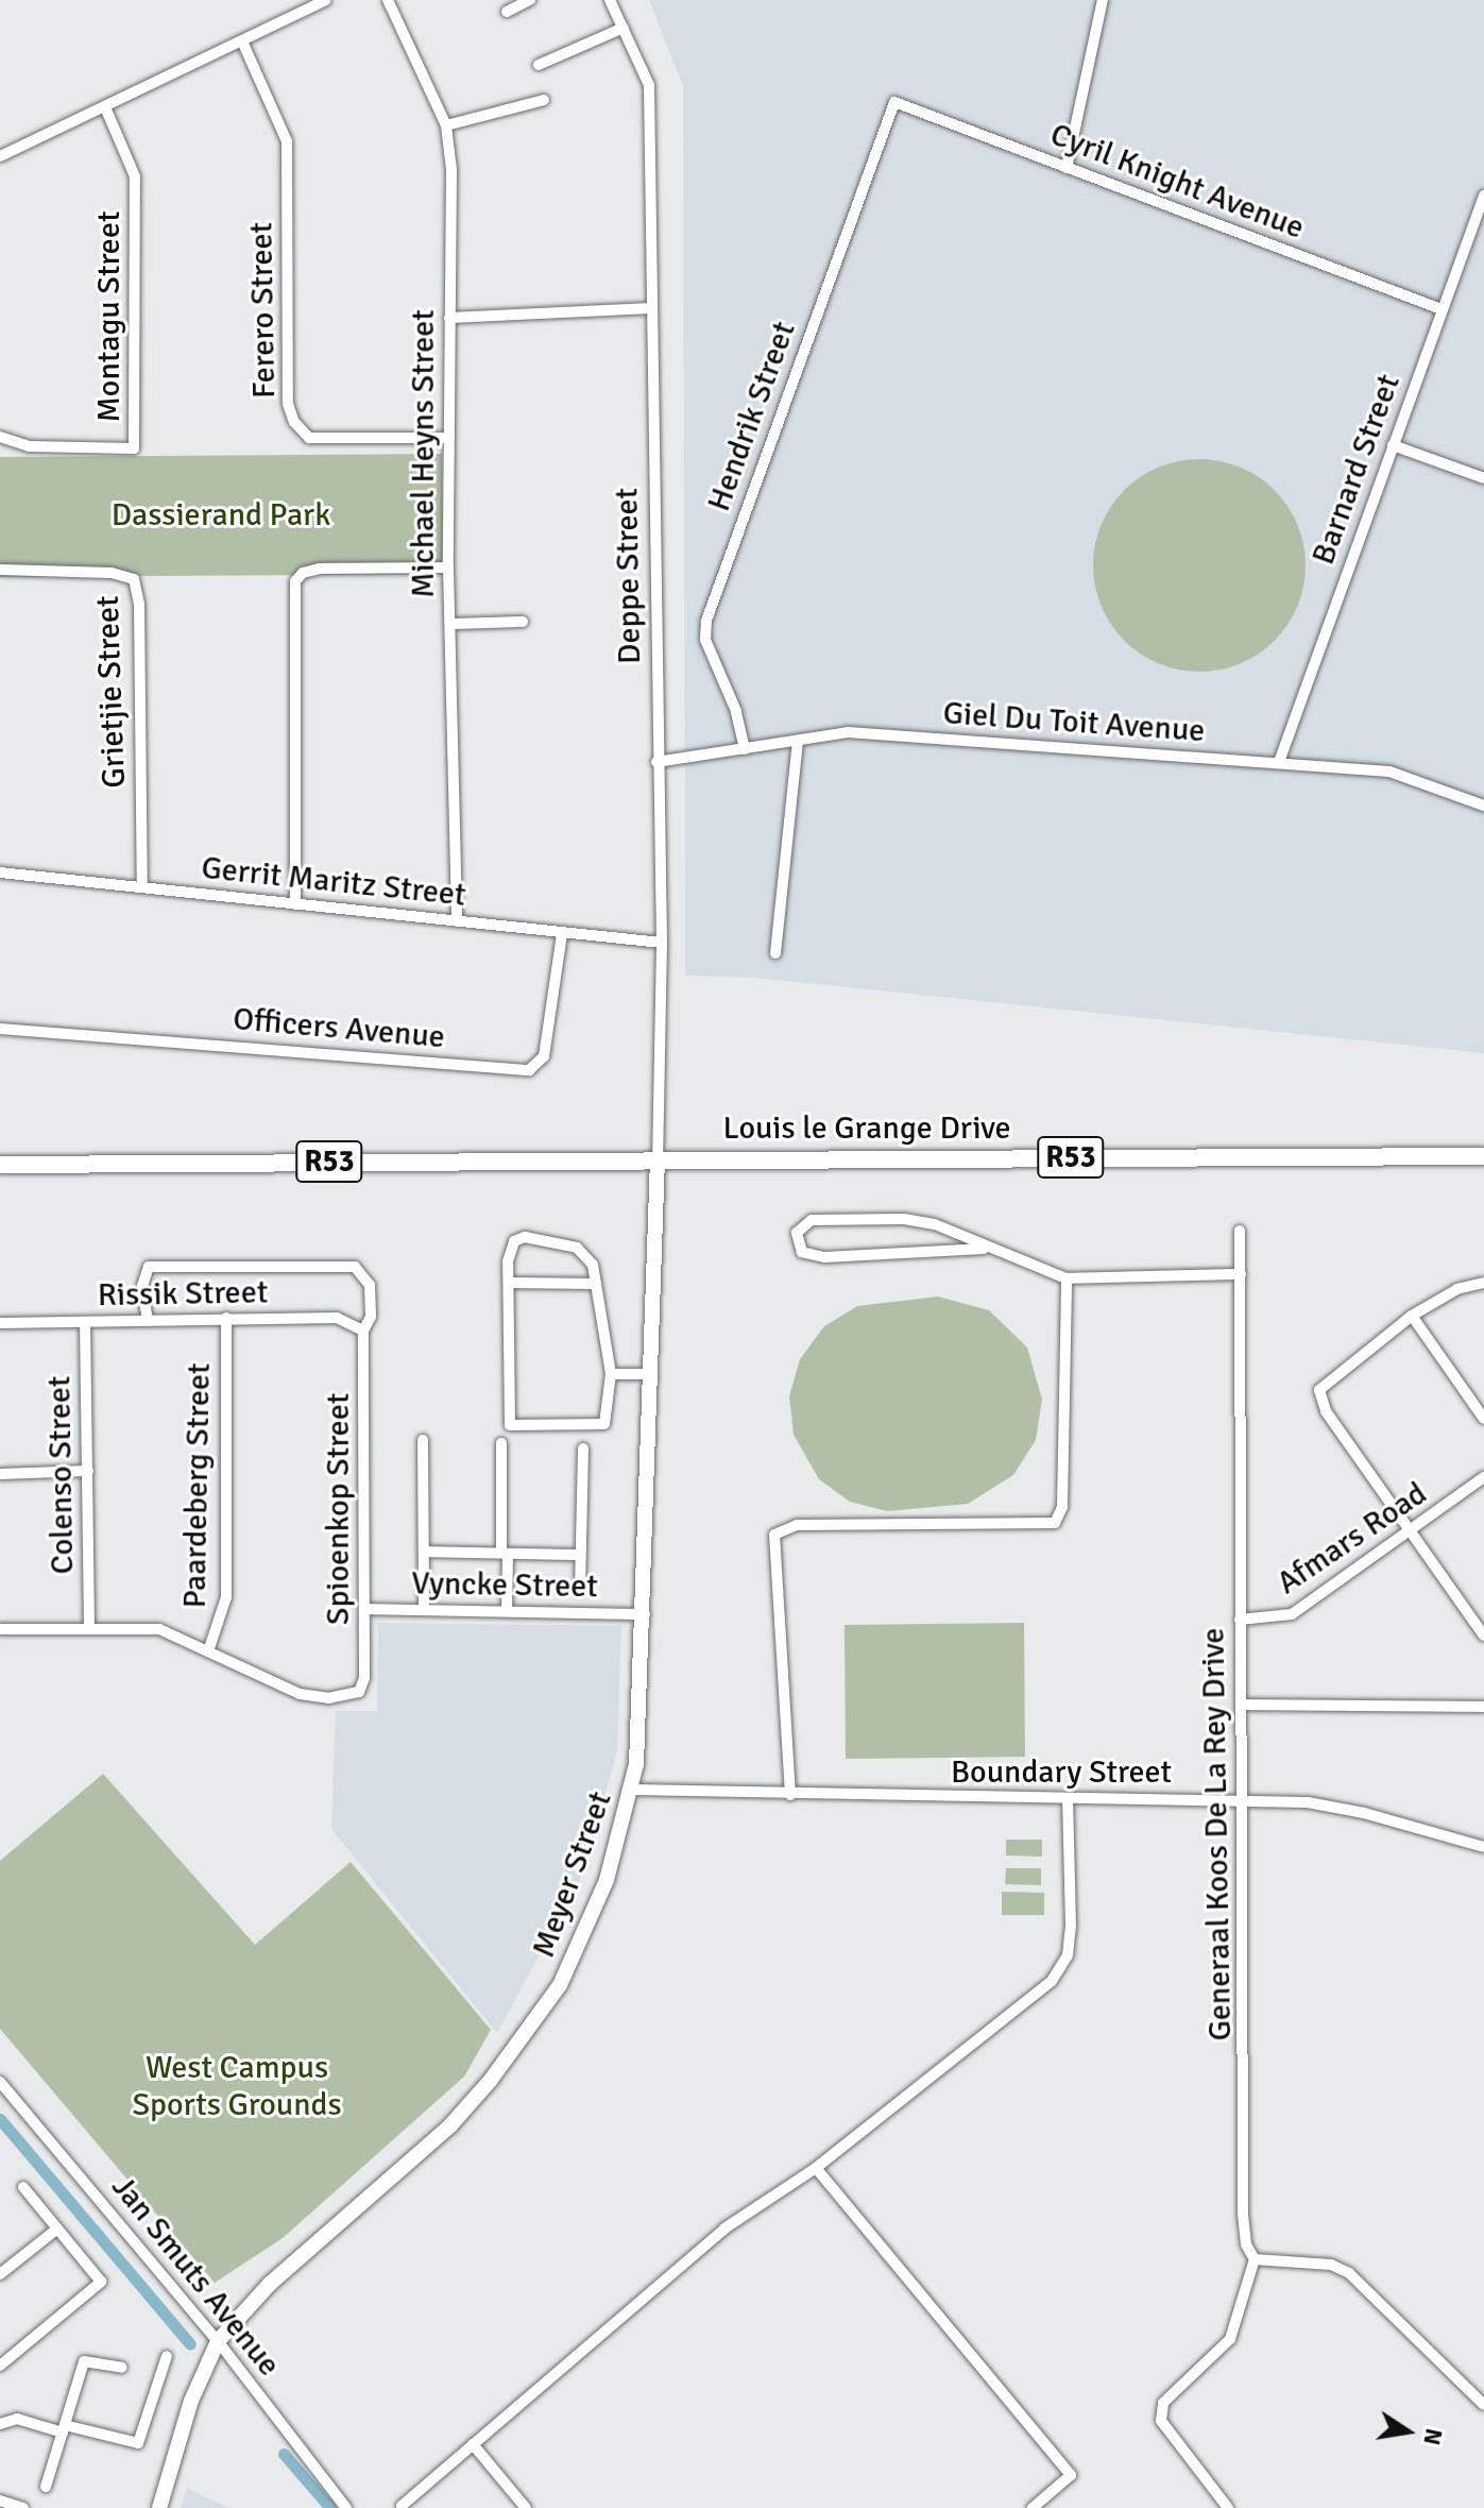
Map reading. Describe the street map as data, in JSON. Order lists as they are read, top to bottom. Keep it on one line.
{"streets":{"main road":["Louis le Grange Drive","R53"],"street":["Cyril Knight Avenue","Ferero Street","Montagu Street","Hendrik Street","Michael Heyns Street","Barnard Street","Deppe Street","Grietjie Street","Giel Du Toit Avenue","Gerrit Maritz Street","Officers Avenue","Rissik Street","Colenso Street","Paardeberg Street","Spioenkop Street","Afmars Road","Vyncke Street","Boundary Street","Generaal Koos De La Rey Drive","Meyer Street","Jan Smuts Avenue"]},"crossings":[["Cyril Knight Avenue","Hendrik Street"],["Cyril Knight Avenue","Barnard Street"],["Ferero Street","Michael Heyns Street"],["Hendrik Street","Giel Du Toit Avenue"],["Michael Heyns Street","Gerrit Maritz Street"],["Barnard Street","Giel Du Toit Avenue"],["Deppe Street","Giel Du Toit Avenue"],["Deppe Street","Gerrit Maritz Street"],["Deppe Street","Louis le Grange Drive"],["Deppe Street","R53"],["Deppe Street","Meyer Street"],["Grietjie Street","Gerrit Maritz Street"],["Gerrit Maritz Street","Officers Avenue"],["Louis le Grange Drive","R53"],["Louis le Grange Drive","Meyer Street"],["R53","Meyer Street"],["Rissik Street","Colenso Street"],["Rissik Street","Paardeberg Street"],["Rissik Street","Spioenkop Street"],["Paardeberg Street","Spioenkop Street"],["Spioenkop Street","Vyncke Street"],["Afmars Road","Generaal Koos De La Rey Drive"],["Vyncke Street","Meyer Street"],["Boundary Street","Generaal Koos De La Rey Drive"],["Boundary Street","Meyer Street"],["Meyer Street","Jan Smuts Avenue"]],"parks":["Dassierand Park","West Campus Sports Grounds"],"north":"right"}
